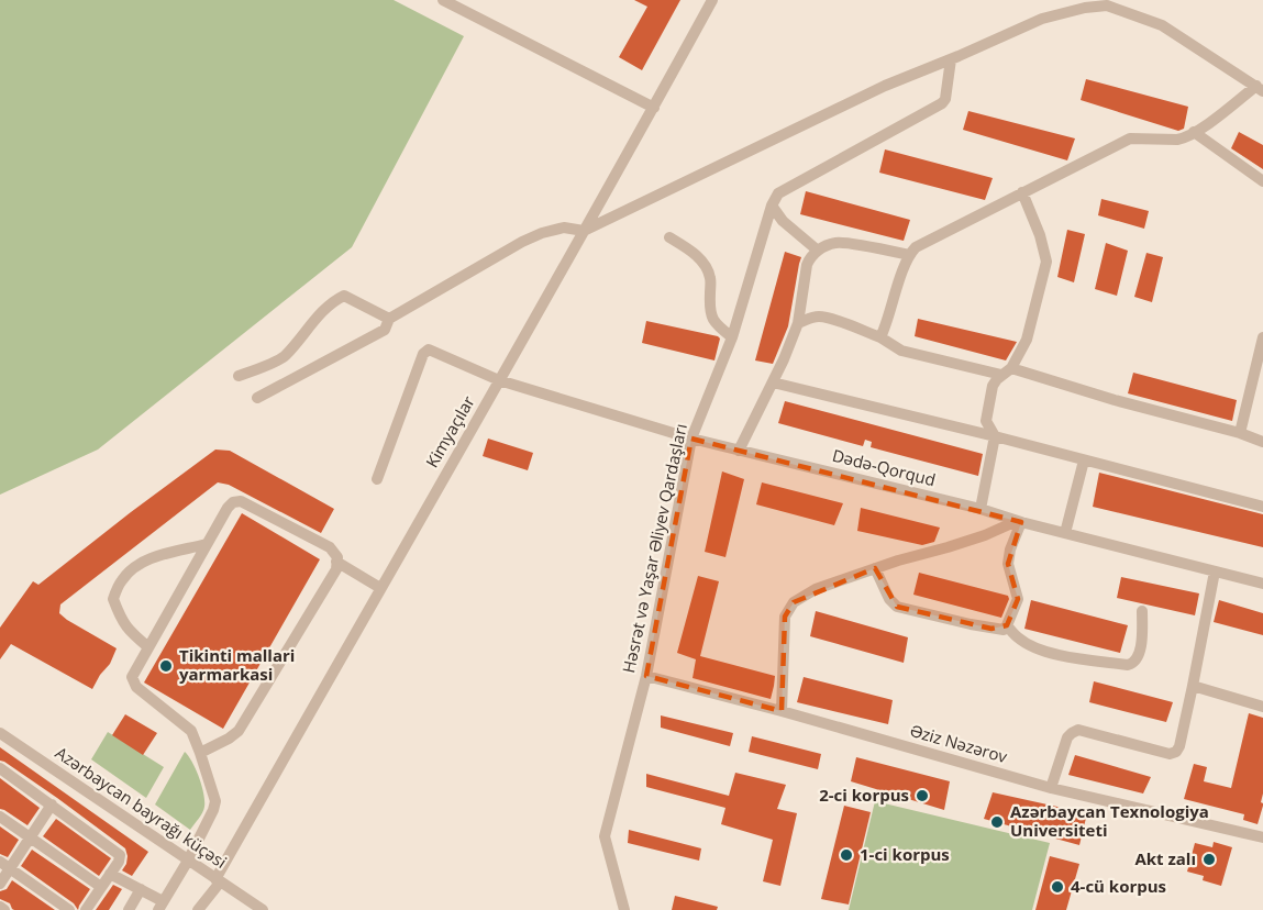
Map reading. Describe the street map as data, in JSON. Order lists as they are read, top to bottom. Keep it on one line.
{"streets":{"street":["Kimyaçılar","Dədə-Qorqud","Həsrət və Yaşar Əliyev Qardaşları","Əziz Nəzərov","Azərbaycan bayrağı küçəsi"]},"crossings":[["Kimyaçılar","Dədə-Qorqud"],["Kimyaçılar","Azərbaycan bayrağı küçəsi"],["Dədə-Qorqud","Həsrət və Yaşar Əliyev Qardaşları"],["Həsrət və Yaşar Əliyev Qardaşları","Əziz Nəzərov"]],"places":["Tikinti mallari yarmarkasi","2-ci korpus","Azərbaycan Texnologiya Universiteti","1-ci korpus","Akt zalı","4-cü korpus"]}
